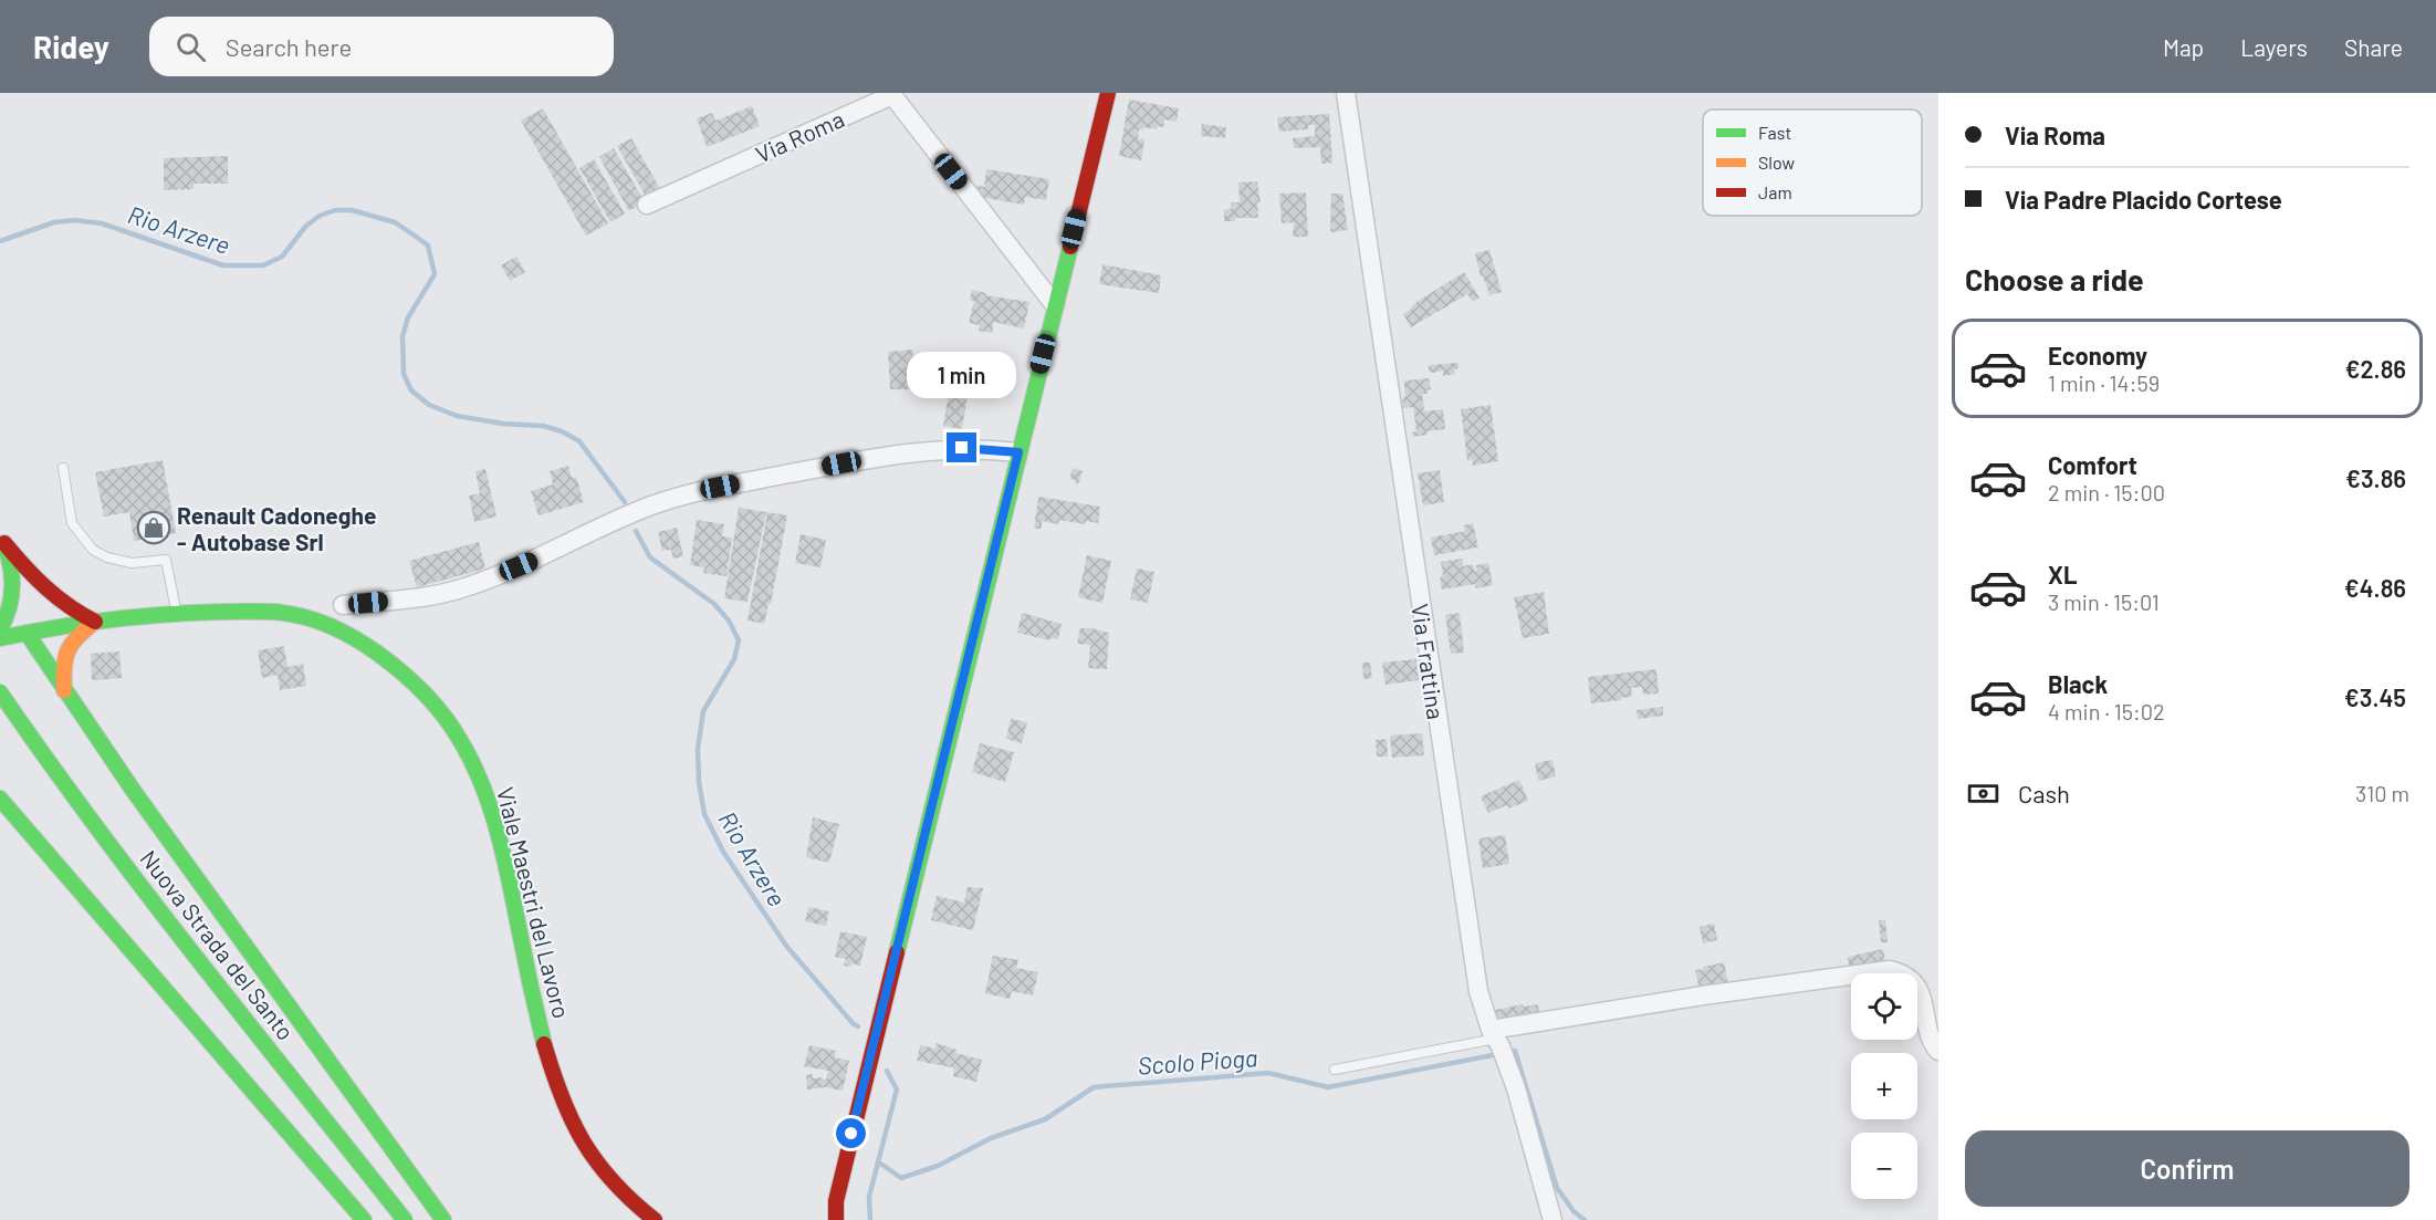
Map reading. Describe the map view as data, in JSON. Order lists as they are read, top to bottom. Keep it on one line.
{"streets":{"main road":["Viale Maestri del Lavoro","Nuova Strada del Santo"],"street":["Via Roma","Via Frattina"]},"water":["Rio Arzere","Scolo Pioga"],"places":{"shop":["Renault Cadoneghe - Autobase Srl"]},"legend":["Fast","Slow","Jam"],"page":{"header":"Ridey","search":"Search here","nav":["Map","Layers","Share"],"banner":["Via Roma","Via Padre Placido Cortese"],"heading":"Choose a ride","list":[{"name":"Economy","note":"1 min · 14:59","value":"€2.86"},{"name":"Comfort","note":"2 min · 15:00","value":"€3.86"},{"name":"XL","note":"3 min · 15:01","value":"€4.86"},{"name":"Black","note":"4 min · 15:02","value":"€3.45"}],"bubble":"1 min","pay":["Cash","310 m"],"map_buttons":["+","−"],"buttons":"Confirm"}}
